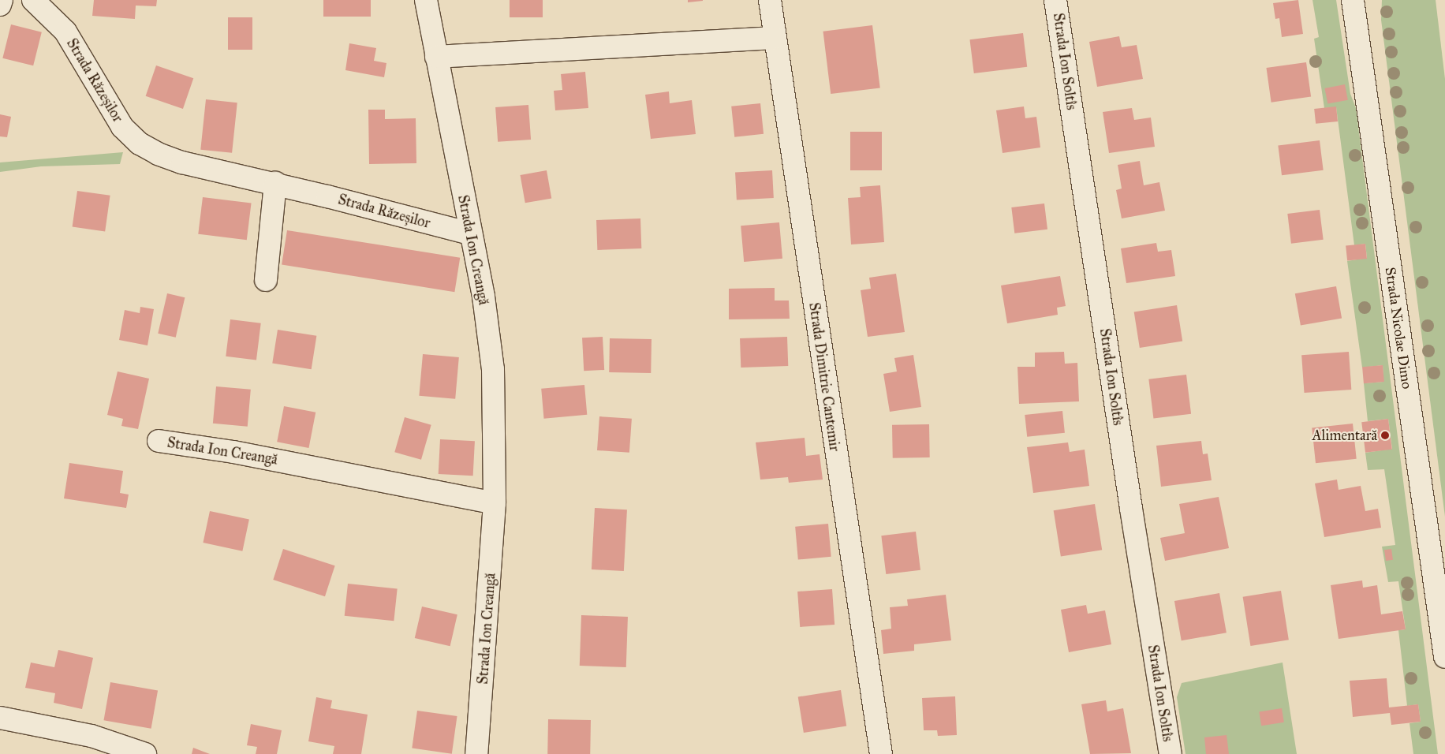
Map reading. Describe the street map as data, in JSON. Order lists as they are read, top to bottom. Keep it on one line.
{"streets":{"street":["Strada Ion Soltîs","Strada Răzeșilor","Strada Ion Creangă","Strada Nicolae Dimo","Strada Dimitrie Cantemir"]},"crossings":[["Strada Răzeșilor","Strada Ion Creangă"]],"places":["Alimentară"]}
